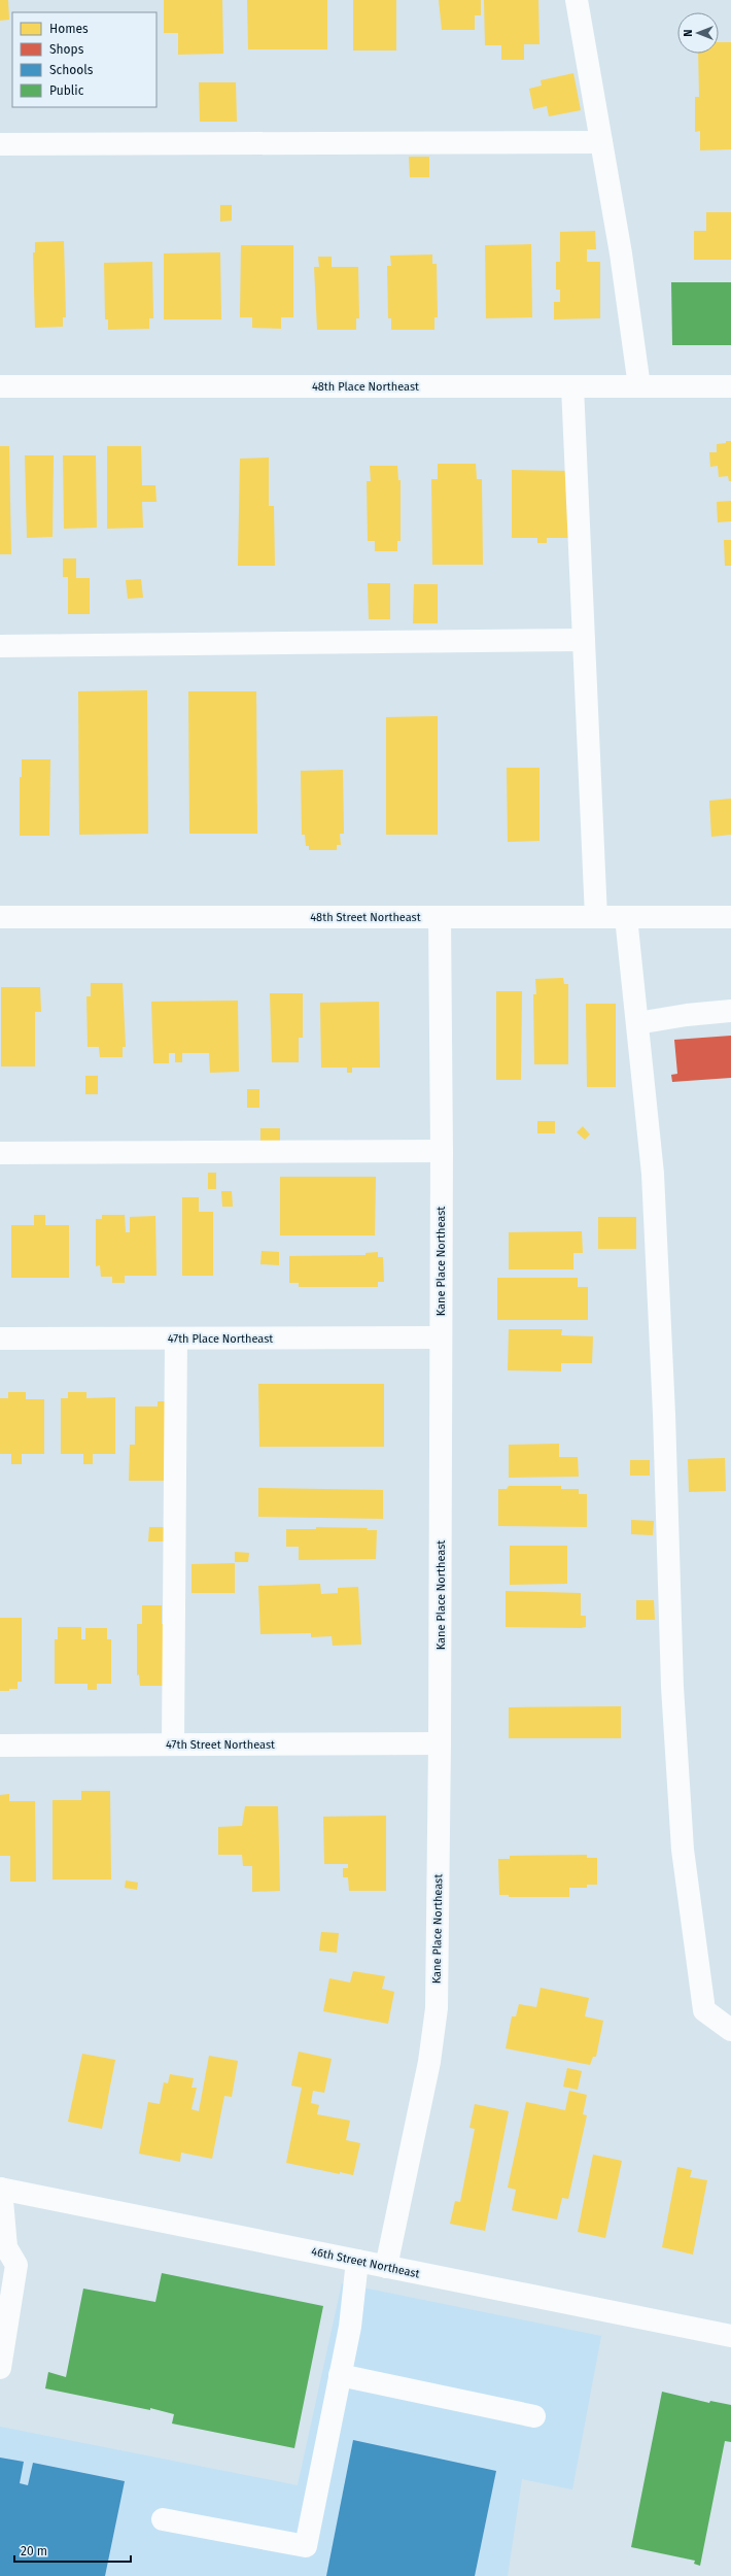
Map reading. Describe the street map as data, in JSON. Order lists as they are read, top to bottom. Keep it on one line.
{"streets":{"street":["48th Place Northeast","48th Street Northeast","Kane Place Northeast","47th Place Northeast","47th Street Northeast","46th Street Northeast"]},"crossings":[["48th Street Northeast","Kane Place Northeast"],["Kane Place Northeast","47th Place Northeast"],["Kane Place Northeast","47th Street Northeast"],["Kane Place Northeast","46th Street Northeast"]],"legend":["Homes","Shops","Schools","Public"],"scale_bar":"20 m","north":"left"}
